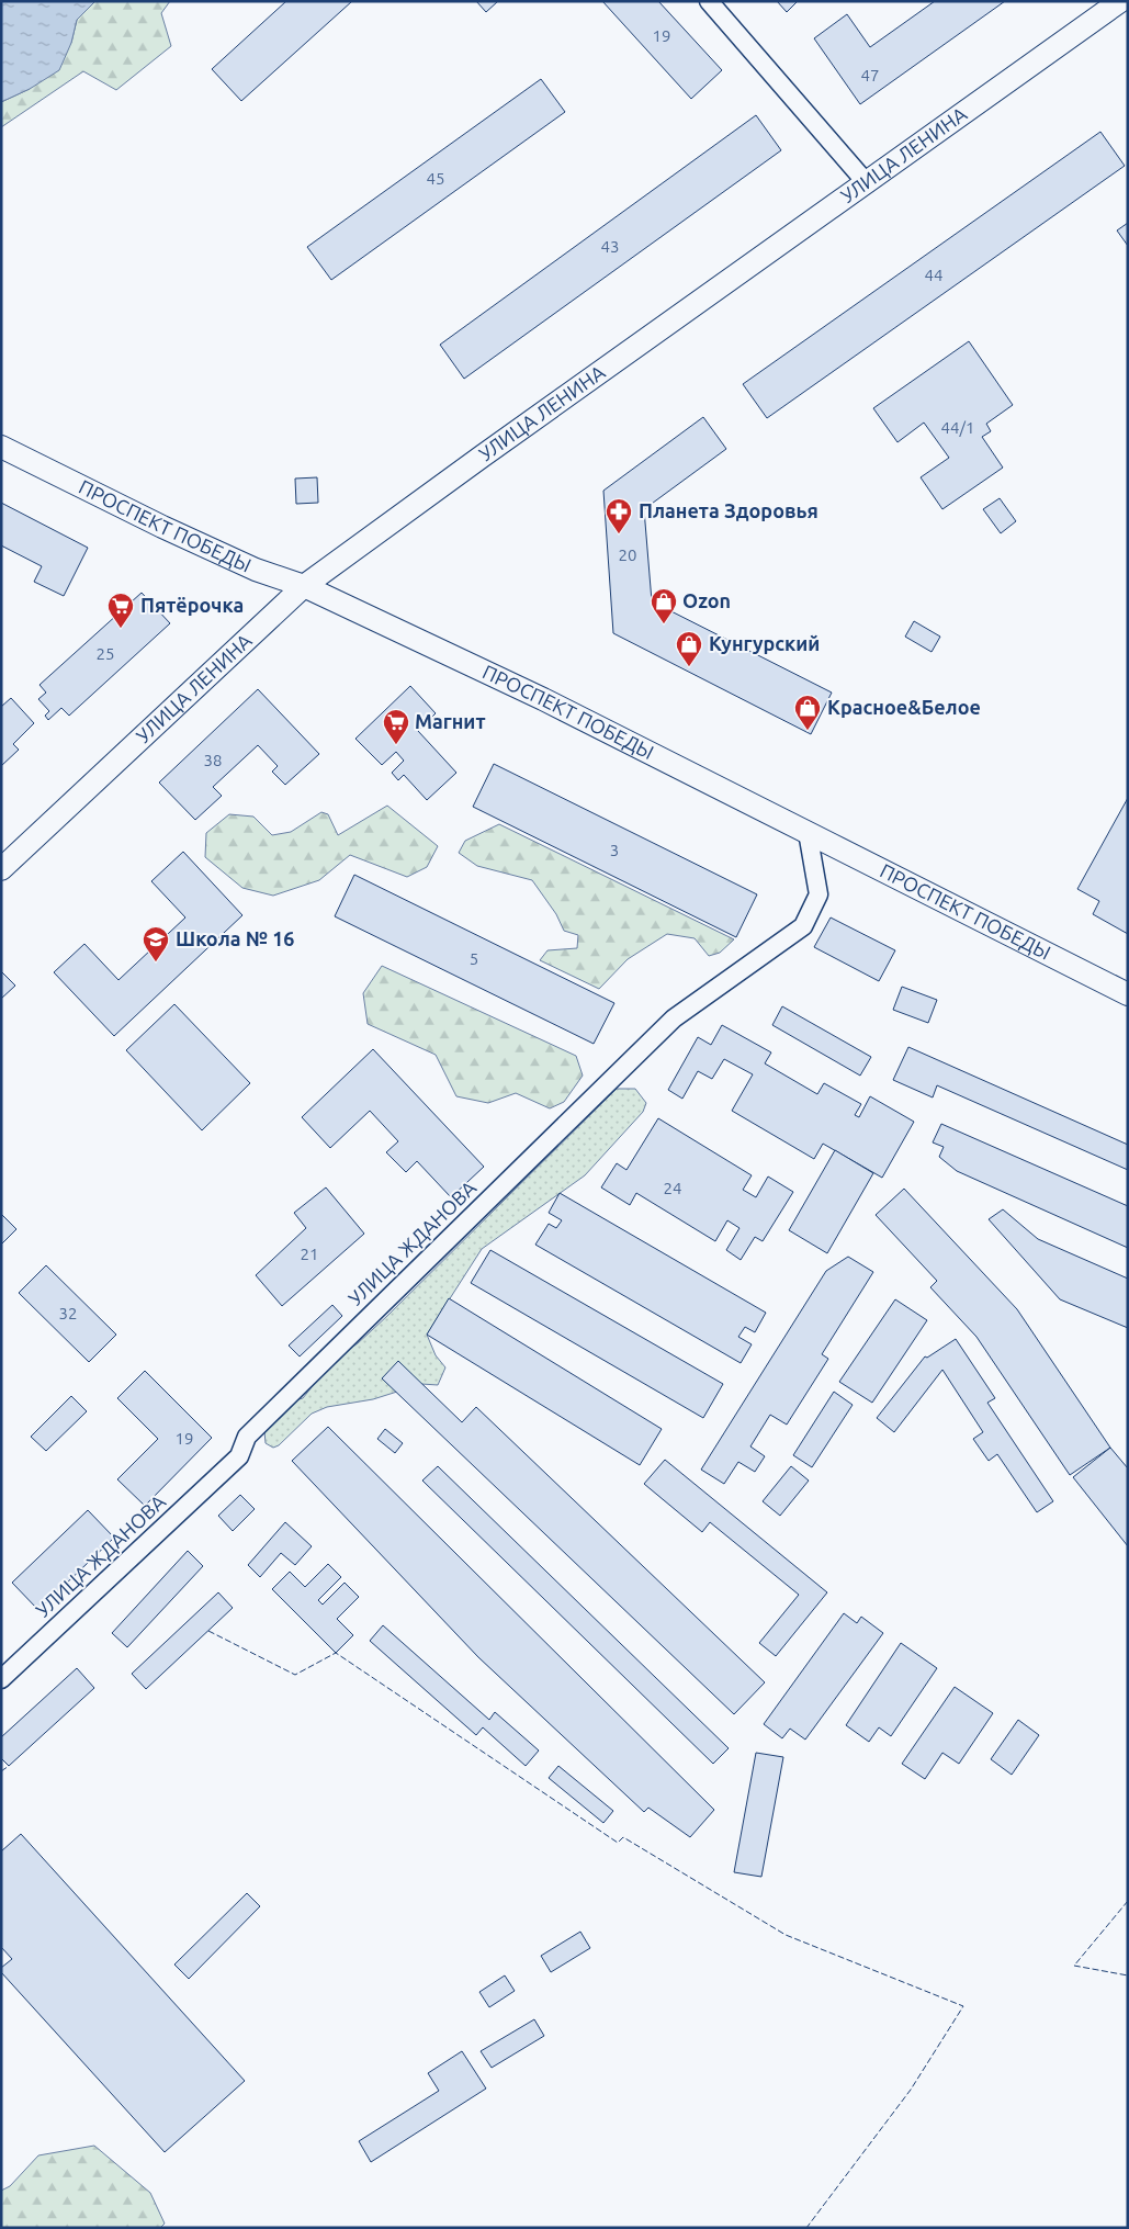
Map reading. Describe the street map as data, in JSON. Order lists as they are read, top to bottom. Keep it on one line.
{"streets":{"street":["УЛИЦА ЛЕНИНА","ПРОСПЕКТ ПОБЕДЫ","УЛИЦА ЖДАНОВА"]},"crossings":[["УЛИЦА ЛЕНИНА","ПРОСПЕКТ ПОБЕДЫ"],["ПРОСПЕКТ ПОБЕДЫ","УЛИЦА ЖДАНОВА"]],"places":{"pharmacy":["Планета Здоровья"],"shop":["Ozon","Кунгурский","Красное&Белое"],"supermarket":["Пятёрочка","Магнит"],"school or university":["Школа № 16"]},"house_numbers":["19","47","45","43","44","44/1","20","25","38","3","5","24","21","32","19"]}
